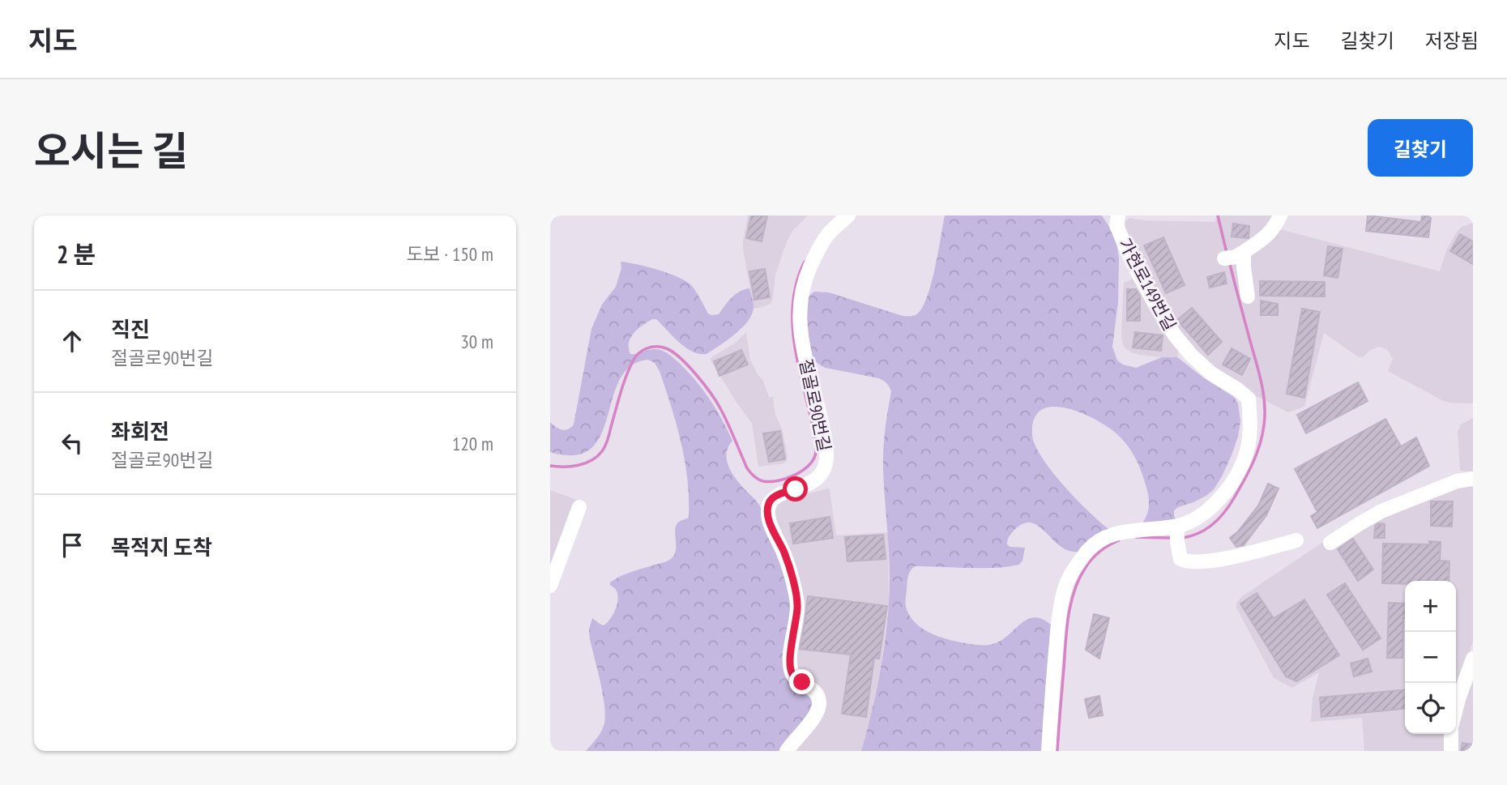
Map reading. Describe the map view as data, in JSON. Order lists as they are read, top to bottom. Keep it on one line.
{"streets":{"lane":["가현로149번길","절골로90번길"]},"page":{"header":"지도","nav":["지도","길찾기","저장됨"],"title":"오시는 길","buttons":"길찾기","heading":["2 분","도보 · 150 m"],"list":[["직진","절골로90번길","30 m"],["좌회전","절골로90번길","120 m"],"목적지 도착"],"map_buttons":["+","−"]}}
